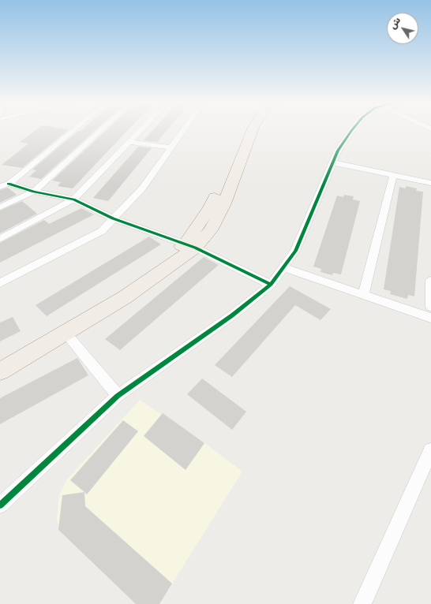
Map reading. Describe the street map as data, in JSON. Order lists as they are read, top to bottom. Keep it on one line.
{"north":"top left"}
